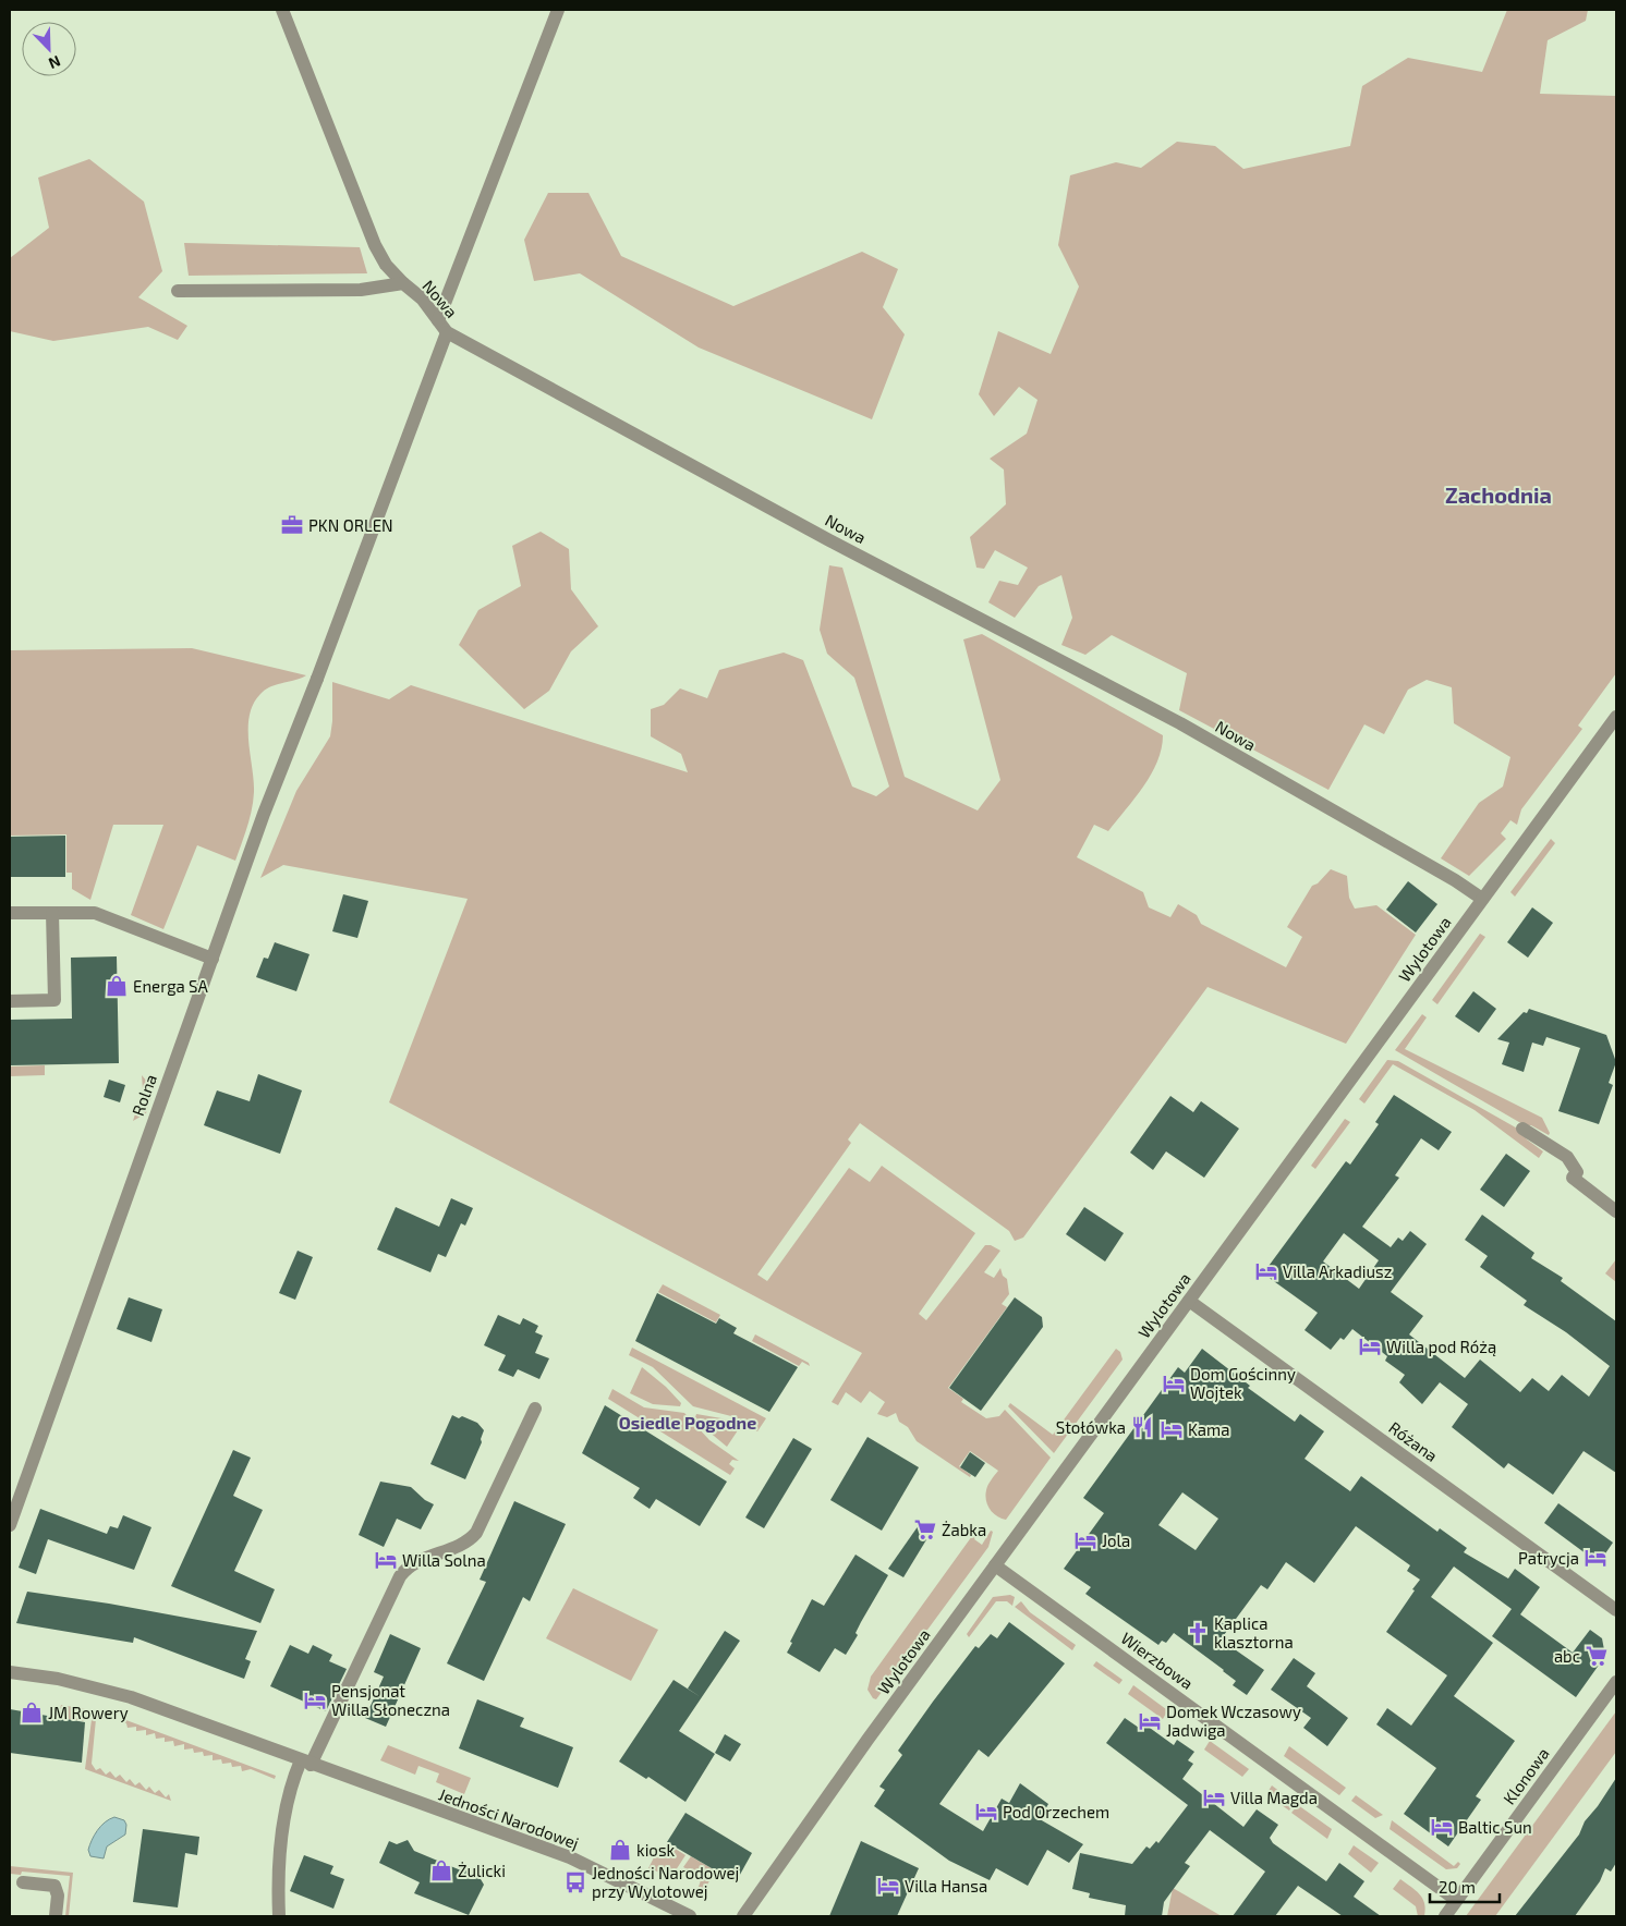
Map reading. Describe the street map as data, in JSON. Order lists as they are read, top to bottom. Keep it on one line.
{"streets":{"street":["Nowa","Wylotowa","Rolna","Różana","Wierzbowa","Klonowa","Jedności Narodowej"]},"crossings":[["Nowa","Wylotowa"],["Nowa","Rolna"],["Wylotowa","Różana"],["Wylotowa","Wierzbowa"],["Wierzbowa","Klonowa"]],"districts":["Zachodnia","Osiedle Pogodne"],"places":{"office":["PKN ORLEN"],"shop":["Energa SA","JM Rowery","kiosk","Żulicki"],"hotel":["Villa Arkadiusz","Willa pod Różą","Dom Gościnny Wojtek","Kama","Jola","Patrycja","Willa Solna","Pensjonat Willa Słoneczna","Domek Wczasowy Jadwiga","Villa Magda","Pod Orzechem","Baltic Sun","Villa Hansa"],"restaurant":["Stołówka"],"supermarket":["Żabka","abc"],"church":["Kaplica klasztorna"],"bus stop":["Jedności Narodowej przy Wylotowej"]},"scale_bar":"20 m","north":"bottom right"}
